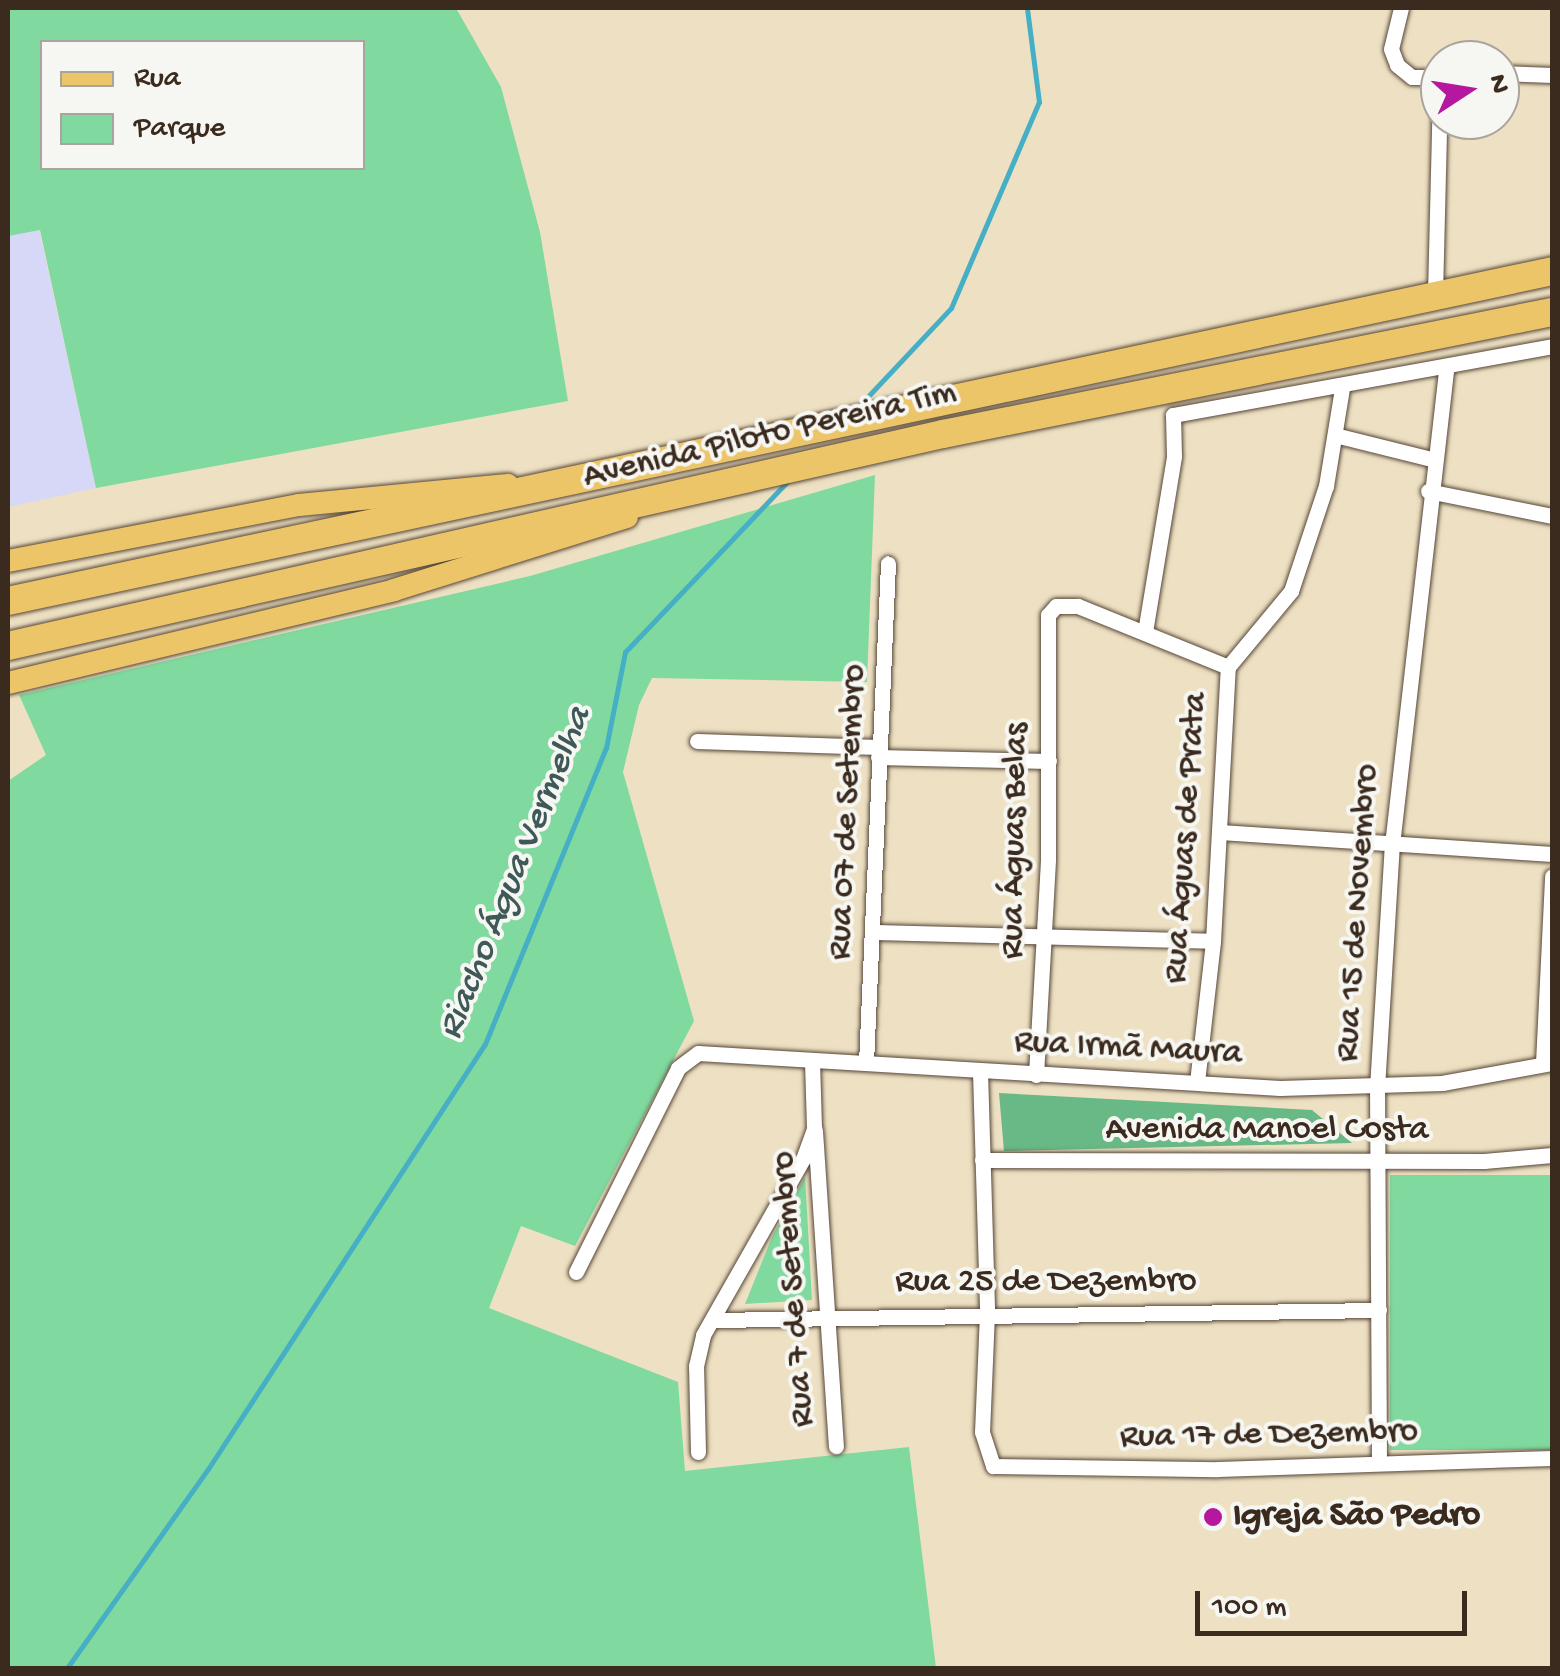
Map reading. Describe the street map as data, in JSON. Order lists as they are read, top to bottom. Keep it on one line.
{"streets":{"highway":["Avenida Piloto Pereira Tim"],"street":["Rua 07 de Setembro","Rua Águas de Prata","Rua Águas Belas","Rua 15 de Novembro","Rua Irmã Maura","Avenida Manoel Costa","Rua 25 de Dezembro","Rua 7 de Setembro","Rua 17 de Dezembro"]},"crossings":[["Rua 07 de Setembro","Rua Irmã Maura"],["Rua Águas de Prata","Rua Irmã Maura"],["Rua Águas Belas","Rua Irmã Maura"],["Rua 15 de Novembro","Rua Irmã Maura"],["Rua 15 de Novembro","Avenida Manoel Costa"],["Rua 15 de Novembro","Rua 25 de Dezembro"],["Rua 15 de Novembro","Rua 17 de Dezembro"],["Rua Irmã Maura","Rua 7 de Setembro"],["Rua 25 de Dezembro","Rua 7 de Setembro"],["Rua 25 de Dezembro","Rua 17 de Dezembro"]],"water":["Riacho Água Vermelha"],"places":["Igreja São Pedro"],"legend":["Rua","Parque"],"scale_bar":"100 m","north":"right"}
